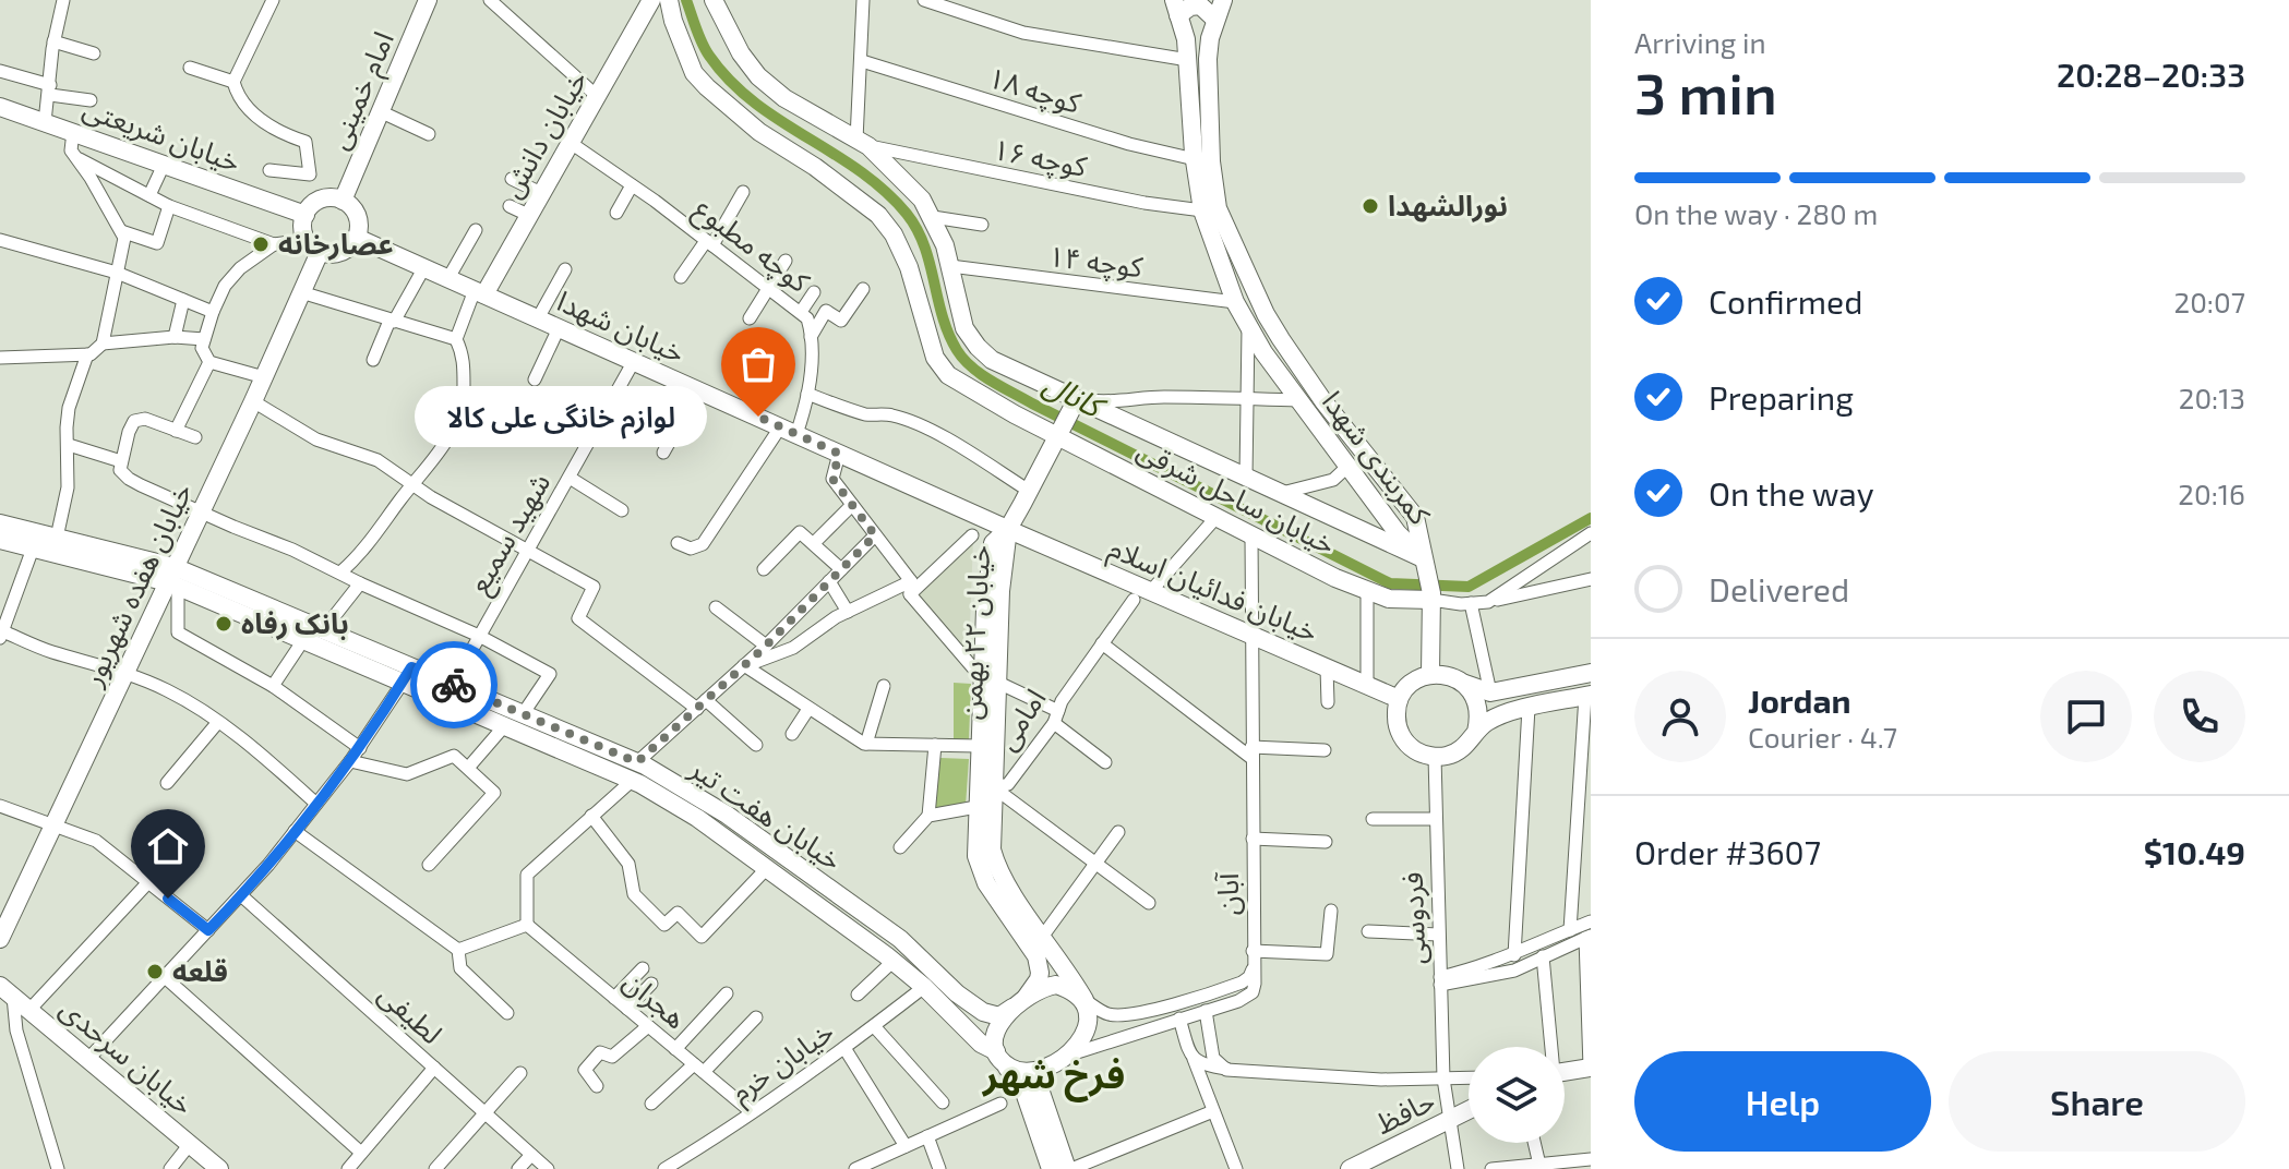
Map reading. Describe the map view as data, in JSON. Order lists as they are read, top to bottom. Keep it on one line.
{"streets":{"street":["امام خمینی","کوچه ۱۸","خیابان دانش","خیابان شریعتی","کوچه ۱۶","کوچه مطبوع","کوچه ۱۴","خیابان شهدا","کمربندی شهدا","خیابان ساحل شرقی","شهید سمیع","خیابان هفده شهریور","خیابان فدائیان اسلام","خیابان ۲۲ بهمن","امامی","خیابان هفت تیر","آبان","فردوسی","هجران","لطیفی","خیابان سرحدی","خیابان خرم","حافظ"]},"crossings":[["امام خمینی","خیابان شریعتی"],["امام خمینی","خیابان شهدا"],["امام خمینی","خیابان هفده شهریور"],["کوچه ۱۸","کمربندی شهدا"],["خیابان دانش","کوچه مطبوع"],["خیابان دانش","خیابان شهدا"],["خیابان شریعتی","خیابان شهدا"],["خیابان شریعتی","خیابان هفده شهریور"],["کوچه ۱۶","کمربندی شهدا"],["کوچه ۱۶","خیابان ساحل شرقی"],["کوچه مطبوع","خیابان شهدا"],["کوچه ۱۴","کمربندی شهدا"],["کوچه ۱۴","خیابان ساحل شرقی"],["خیابان شهدا","شهید سمیع"],["خیابان شهدا","خیابان هفده شهریور"],["خیابان شهدا","خیابان فدائیان اسلام"],["خیابان شهدا","خیابان ۲۲ بهمن"],["کمربندی شهدا","خیابان ساحل شرقی"],["خیابان ساحل شرقی","خیابان ۲۲ بهمن"],["خیابان ساحل شرقی","امامی"],["خیابان ساحل شرقی","آبان"],["شهید سمیع","خیابان هفت تیر"],["خیابان هفده شهریور","خیابان هفت تیر"],["خیابان فدائیان اسلام","خیابان ۲۲ بهمن"],["خیابان فدائیان اسلام","امامی"],["خیابان فدائیان اسلام","آبان"],["خیابان فدائیان اسلام","فردوسی"],["خیابان ۲۲ بهمن","امامی"],["خیابان ۲۲ بهمن","خیابان هفت تیر"],["خیابان هفت تیر","خیابان خرم"],["فردوسی","حافظ"],["هجران","خیابان خرم"]],"districts":["فرخ شهر"],"water":["کانال"],"places":["نورالشهدا","عصارخانه","لوازم خانگی علی کالا","بانک رفاه","قلعه"],"page":{"heading":["3 min","Arriving in","20:28–20:33"],"panel":["Jordan","Courier · 4.7","Order #3607","$10.49"],"bar":"On the way · 280 m","list":[["Confirmed","20:07"],["Preparing","20:13"],["On the way","20:16"],"Delivered"],"bubble":"لوازم خانگی علی کالا","buttons":["Help","Share"]}}
